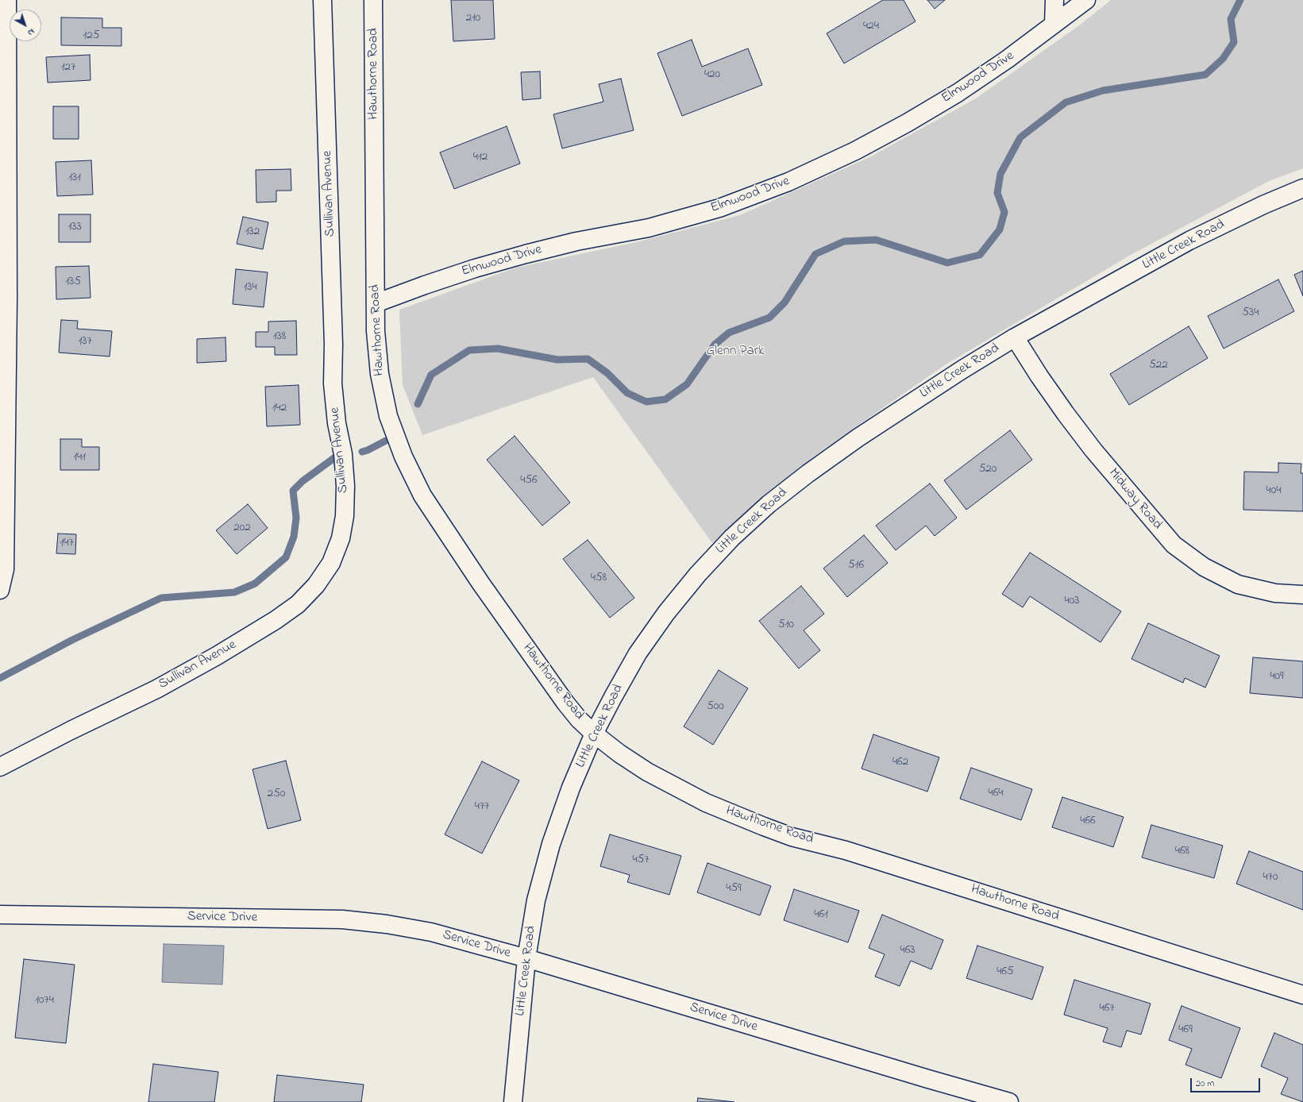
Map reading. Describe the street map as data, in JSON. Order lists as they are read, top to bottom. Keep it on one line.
{"streets":{"street":["Hawthorne Road","Elmwood Drive","Sullivan Avenue","Little Creek Road","Midway Road","Service Drive"]},"crossings":[["Hawthorne Road","Elmwood Drive"],["Hawthorne Road","Little Creek Road"],["Little Creek Road","Midway Road"],["Little Creek Road","Service Drive"]],"parks":["Glenn Park"],"house_numbers":["210","424","125","127","420","412","131","133","132","135","134","534","138","137","522","142","141","520","456","404","202","147","516","458","403","510","409","500","462","464","250","477","466","468","457","470","459","461","463","465","1074","467","469"],"scale_bar":"20 m","north":"bottom right"}
